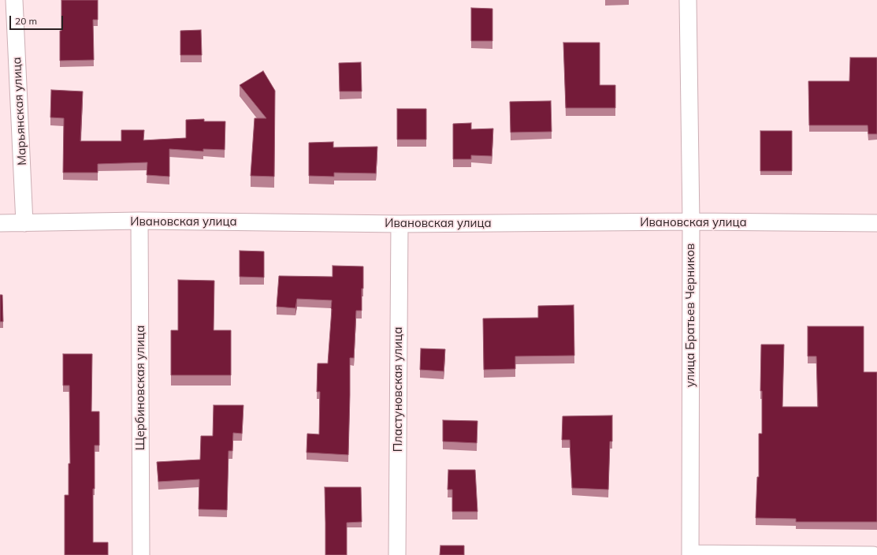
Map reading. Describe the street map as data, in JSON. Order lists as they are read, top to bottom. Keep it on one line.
{"streets":{"street":["Марьянская улица","Ивановская улица","улица Братьев Черников","Щербиновская улица","Пластуновская улица"]},"crossings":[["Марьянская улица","Ивановская улица"],["Ивановская улица","улица Братьев Черников"],["Ивановская улица","Щербиновская улица"],["Ивановская улица","Пластуновская улица"]],"scale_bar":"20 m"}
